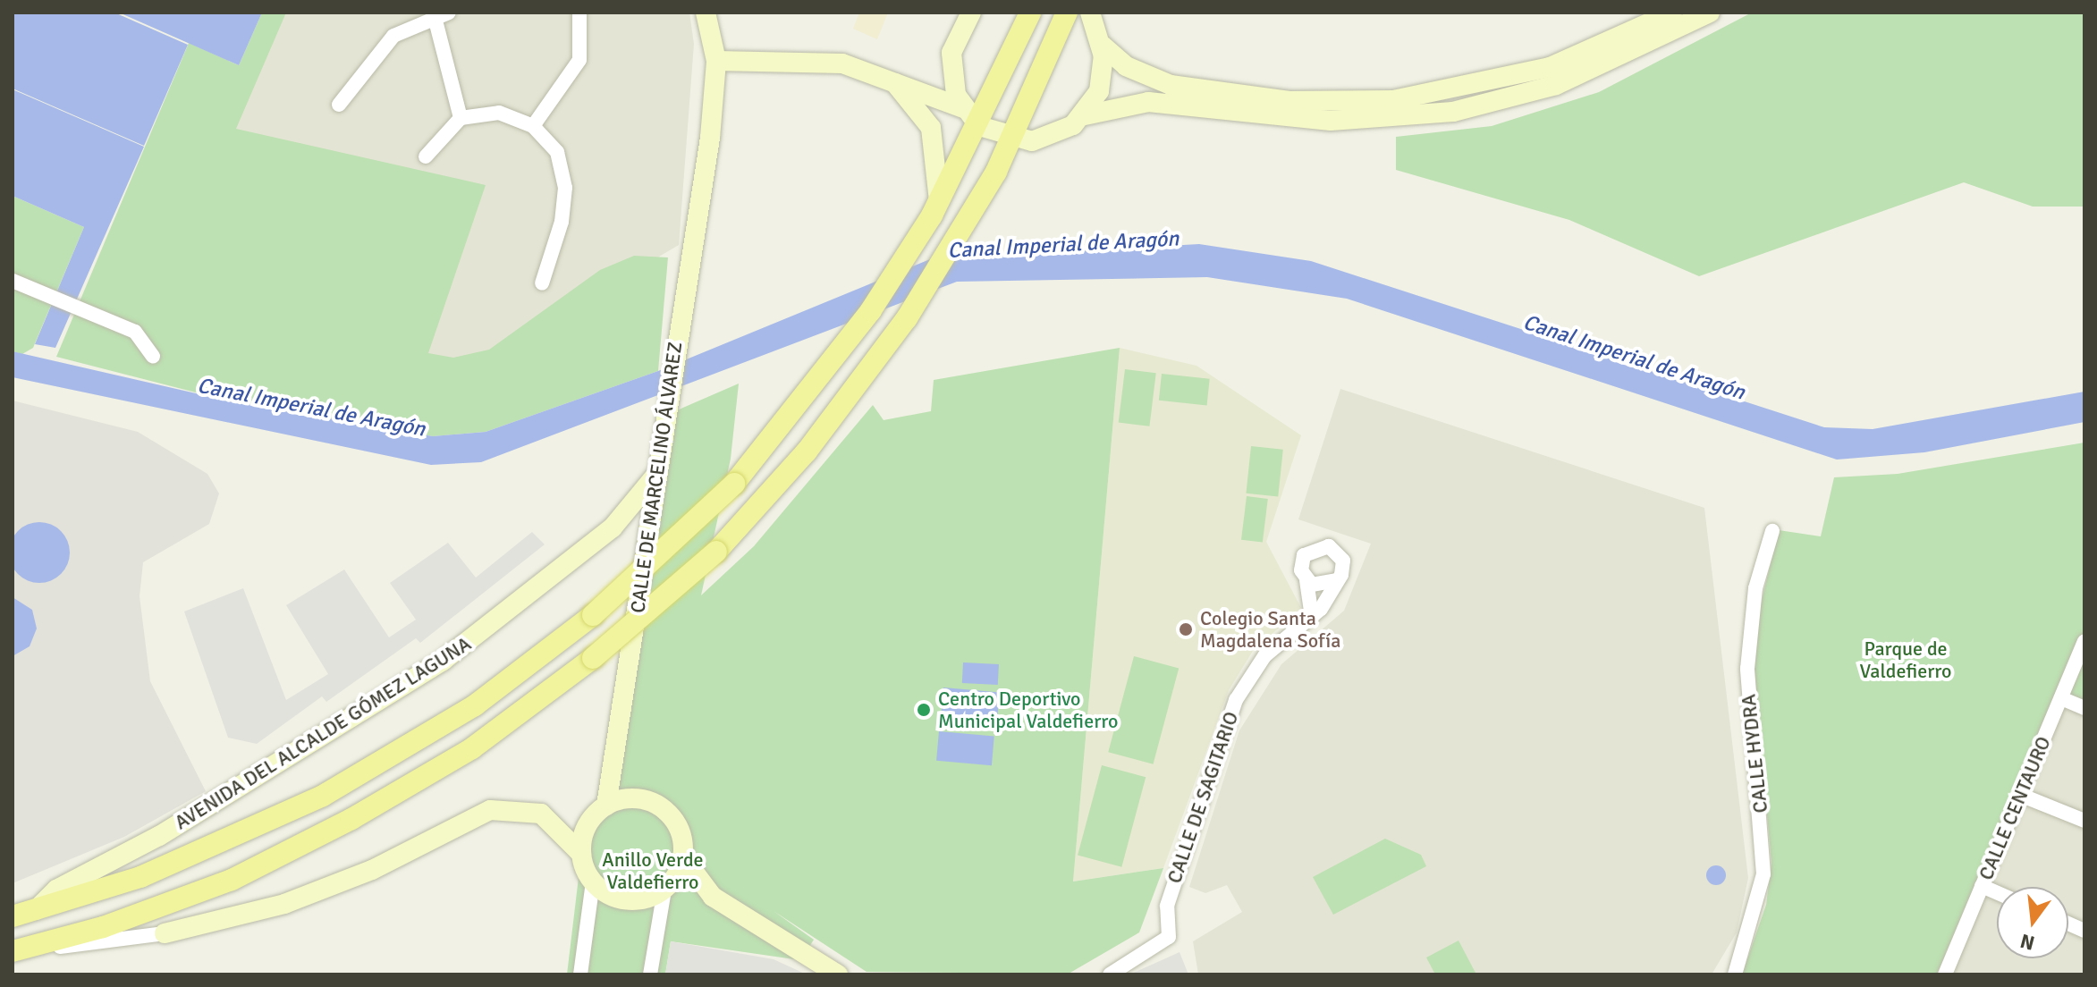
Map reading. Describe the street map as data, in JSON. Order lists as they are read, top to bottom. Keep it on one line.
{"streets":{"main road":["AVENIDA DEL ALCALDE GÓMEZ LAGUNA"],"street":["CALLE DE MARCELINO ÁLVAREZ","CALLE HYDRA","CALLE DE SAGITARIO","CALLE CENTAURO"]},"crossings":[["CALLE DE MARCELINO ÁLVAREZ","AVENIDA DEL ALCALDE GÓMEZ LAGUNA"]],"water":["Canal Imperial de Aragón"],"parks":["Parque de Valdefierro","Anillo Verde Valdefierro"],"places":["Colegio Santa Magdalena Sofía","Centro Deportivo Municipal Valdefierro"],"north":"bottom"}
